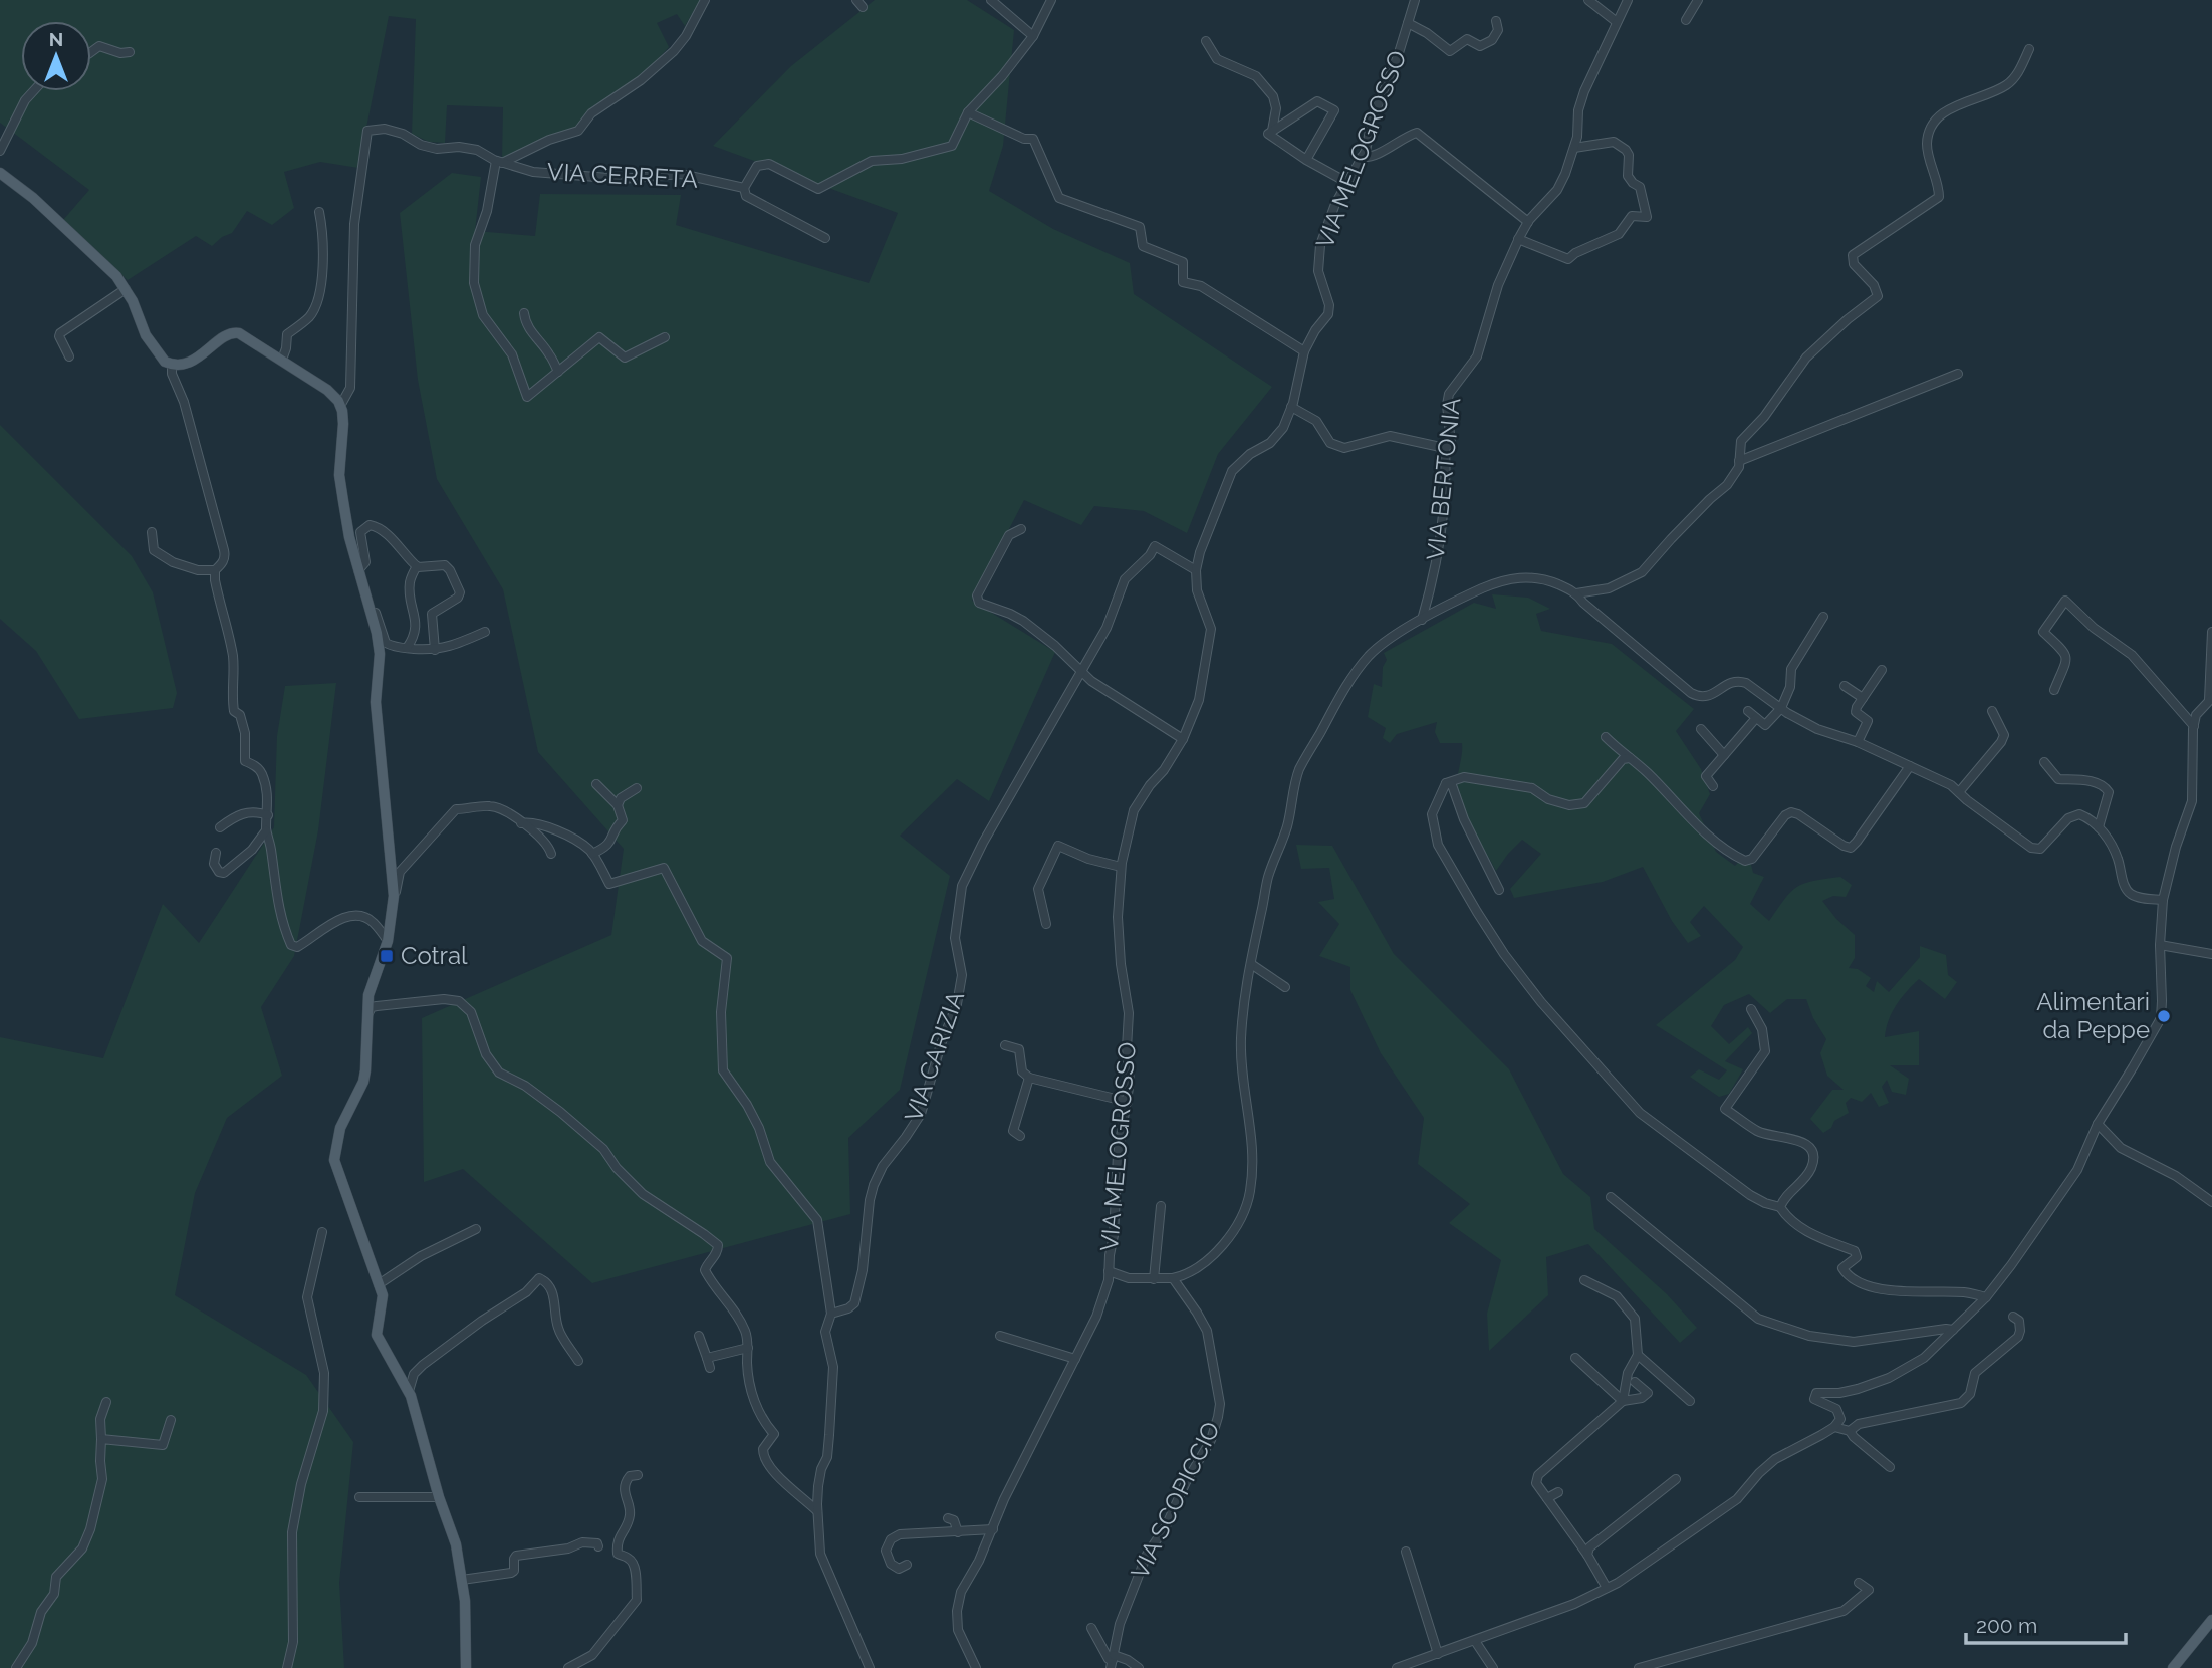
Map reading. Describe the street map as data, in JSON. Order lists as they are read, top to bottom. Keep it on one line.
{"streets":{"street":["VIA MELOGROSSO","VIA CERRETA","VIA BERTONIA","VIA CARIZIA","VIA SCOPICCIO"]},"crossings":[["VIA MELOGROSSO","VIA CARIZIA"]],"places":{"transit":["Cotral"],"other":["Alimentari da Peppe"]},"scale_bar":"200 m","north":"top"}
